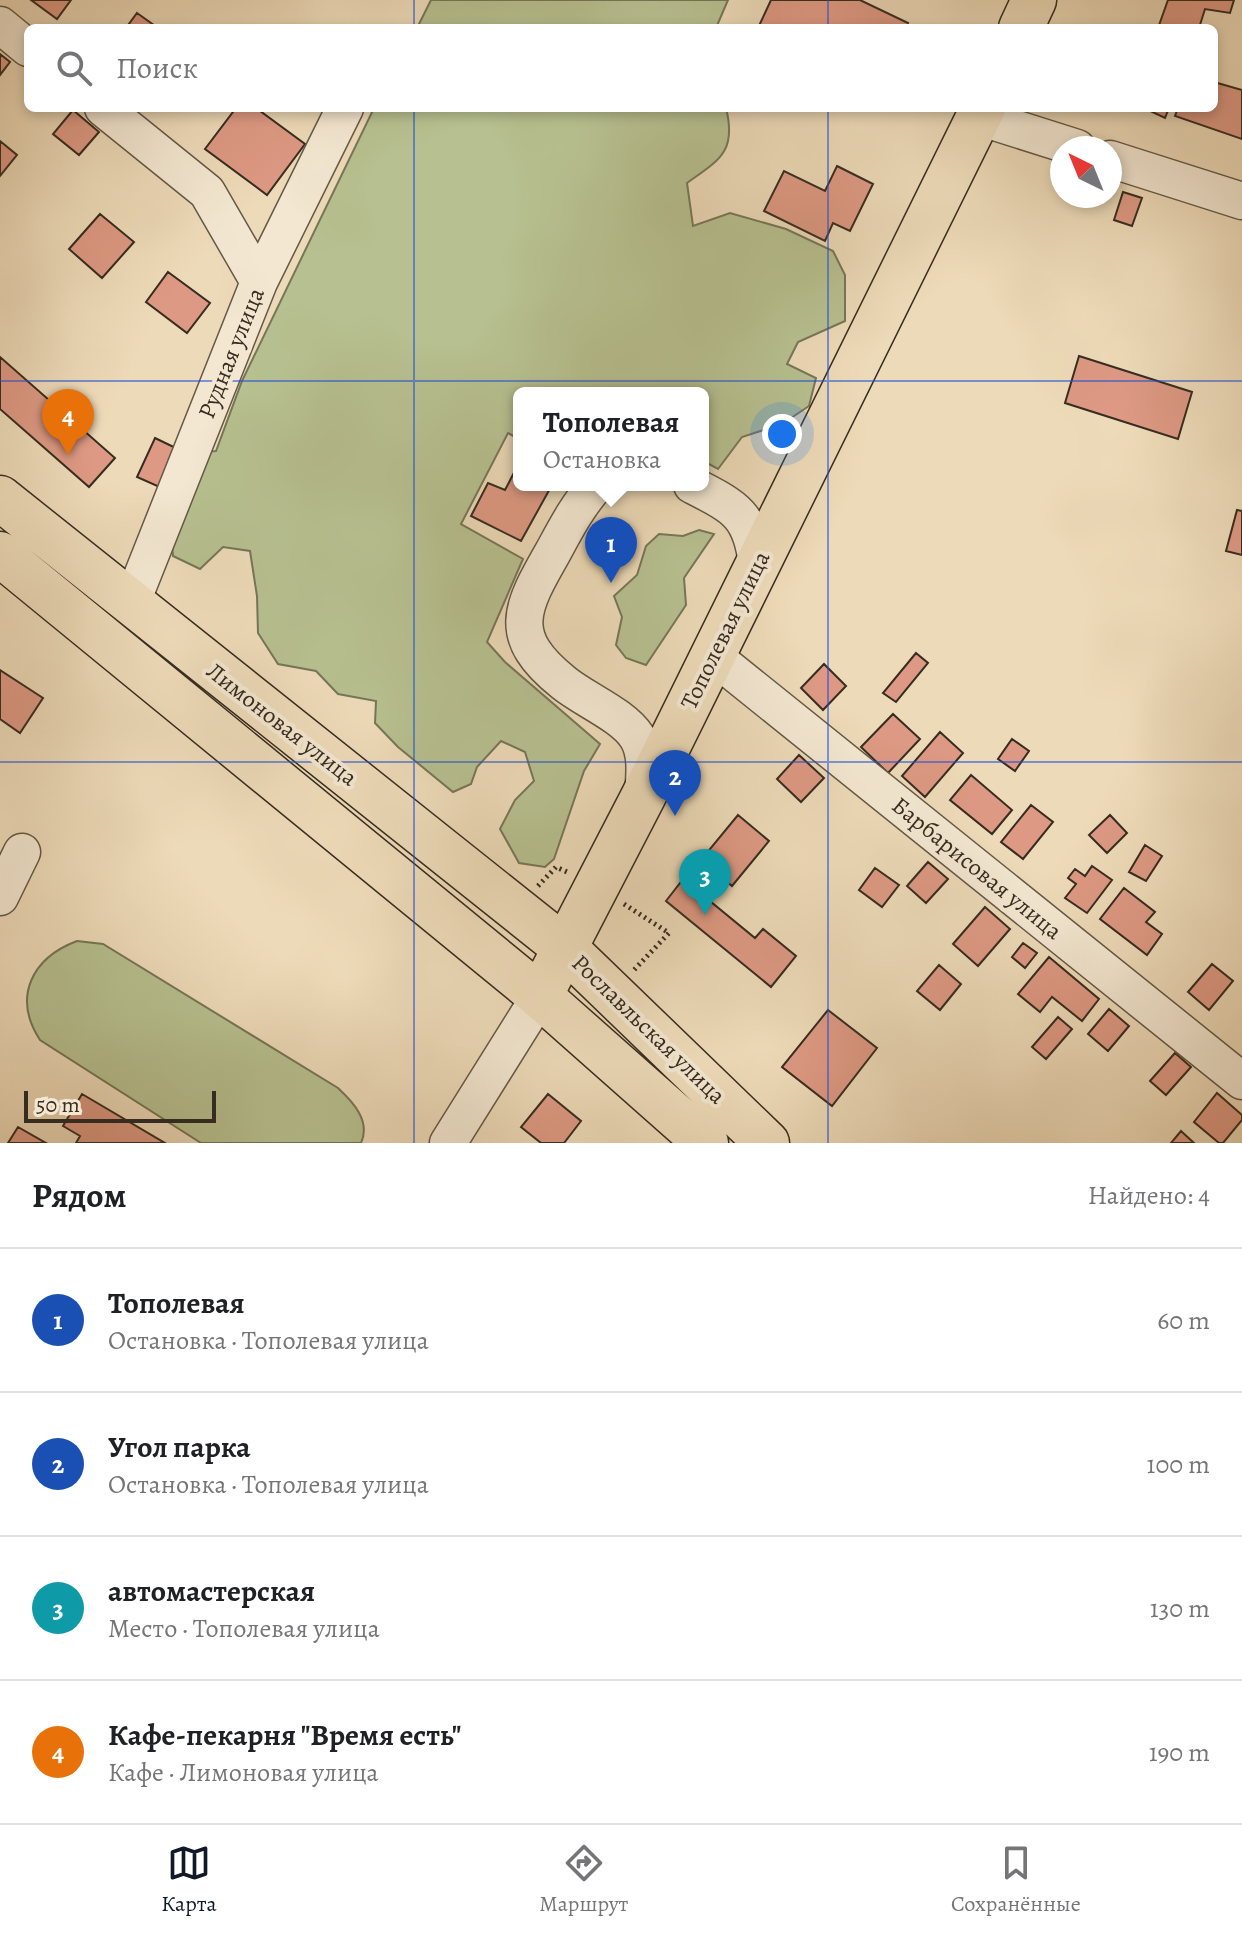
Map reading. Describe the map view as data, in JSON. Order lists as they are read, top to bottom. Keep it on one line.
{"streets":{"main road":["Тополевая улица","Лимоновая улица","Рославльская улица"],"street":["Рудная улица","Барбарисовая улица"]},"crossings":[["Рудная улица","Лимоновая улица"],["Тополевая улица","Лимоновая улица"],["Тополевая улица","Барбарисовая улица"],["Тополевая улица","Рославльская улица"],["Лимоновая улица","Рославльская улица"]],"scale_bar":"50 m","north":"top left","page":{"search":"Поиск","popup":["Тополевая","Остановка"],"pins":["4","1","2","3"],"scale":"50 m","heading":["Рядом","Найдено: 4"],"list":[{"mark":"1","name":"Тополевая","note":"Остановка · Тополевая улица","value":"60 m"},{"mark":"2","name":"Угол парка","note":"Остановка · Тополевая улица","value":"100 m"},{"mark":"3","name":"автомастерская","note":"Место · Тополевая улица","value":"130 m"},{"mark":"4","name":"Кафе-пекарня \"Время есть\"","note":"Кафе · Лимоновая улица","value":"190 m"}],"nav":["Карта","Маршрут","Сохранённые"]}}
